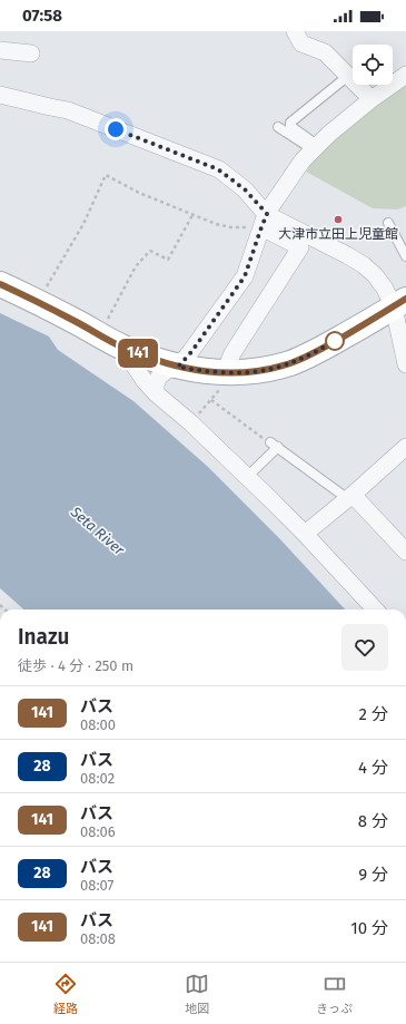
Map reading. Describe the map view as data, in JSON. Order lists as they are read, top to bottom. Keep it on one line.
{"water":["Seta River"],"places":["大津市立田上児童館"],"lines":["bus line 141"],"page":{"status":"07:58","on_map":"141","heading":["Inazu","徒歩 · 4 分 · 250 m"],"list":[{"mark":"141","name":"バス","note":"08:00","value":"2 分"},{"mark":"28","name":"バス","note":"08:02","value":"4 分"},{"mark":"141","name":"バス","note":"08:06","value":"8 分"},{"mark":"28","name":"バス","note":"08:07","value":"9 分"},{"mark":"141","name":"バス","note":"08:08","value":"10 分"}],"tabs":["経路","地図","きっぷ"]}}
